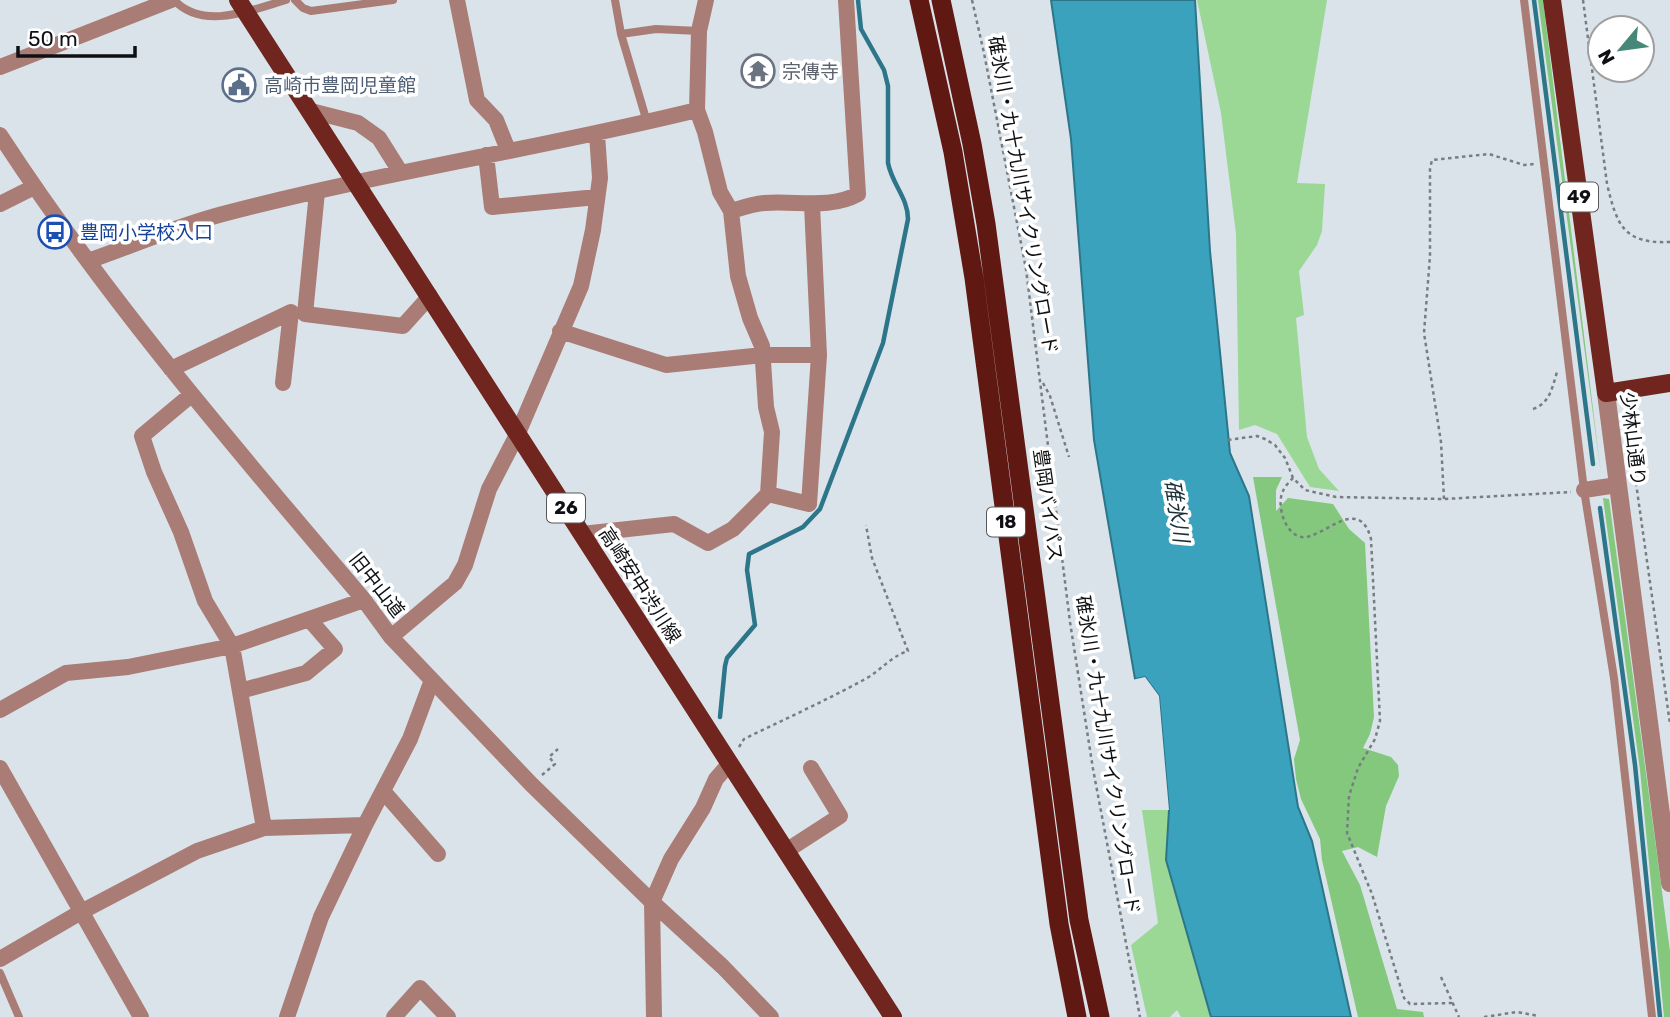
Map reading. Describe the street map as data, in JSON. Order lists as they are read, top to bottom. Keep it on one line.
{"streets":{"highway":["豊岡バイパス","18"],"main road":["49","少林山通り","26","高崎安中渋川線"],"street":["旧中山道"],"path":["碓氷川・九十九川サイクリングロード"]},"water":["碓氷川"],"places":{"temple":["宗傳寺"],"public building":["高崎市豊岡児童館"],"bus stop":["豊岡小学校入口"]},"scale_bar":"50 m","north":"bottom left"}
